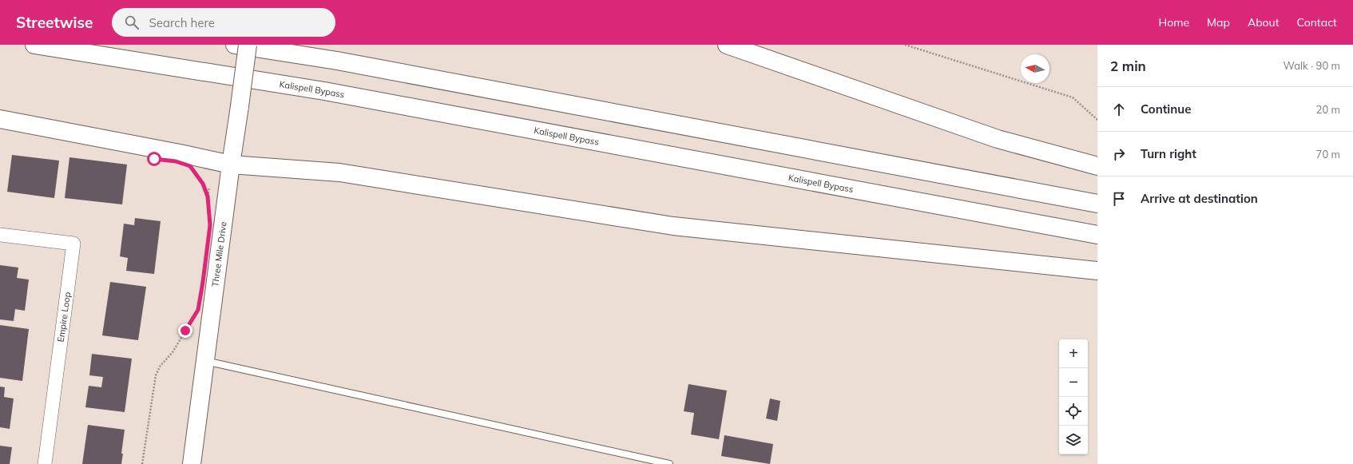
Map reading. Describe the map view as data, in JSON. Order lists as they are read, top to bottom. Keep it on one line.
{"streets":{"main road":["Kalispell Bypass","Three Mile Drive"],"street":["Empire Loop"]},"north":"left","page":{"header":"Streetwise","search":"Search here","nav":["Home","Map","About","Contact"],"heading":["2 min","Walk · 90 m"],"list":[["Continue","20 m"],["Turn right","70 m"],"Arrive at destination"],"map_buttons":["+","−"]}}
